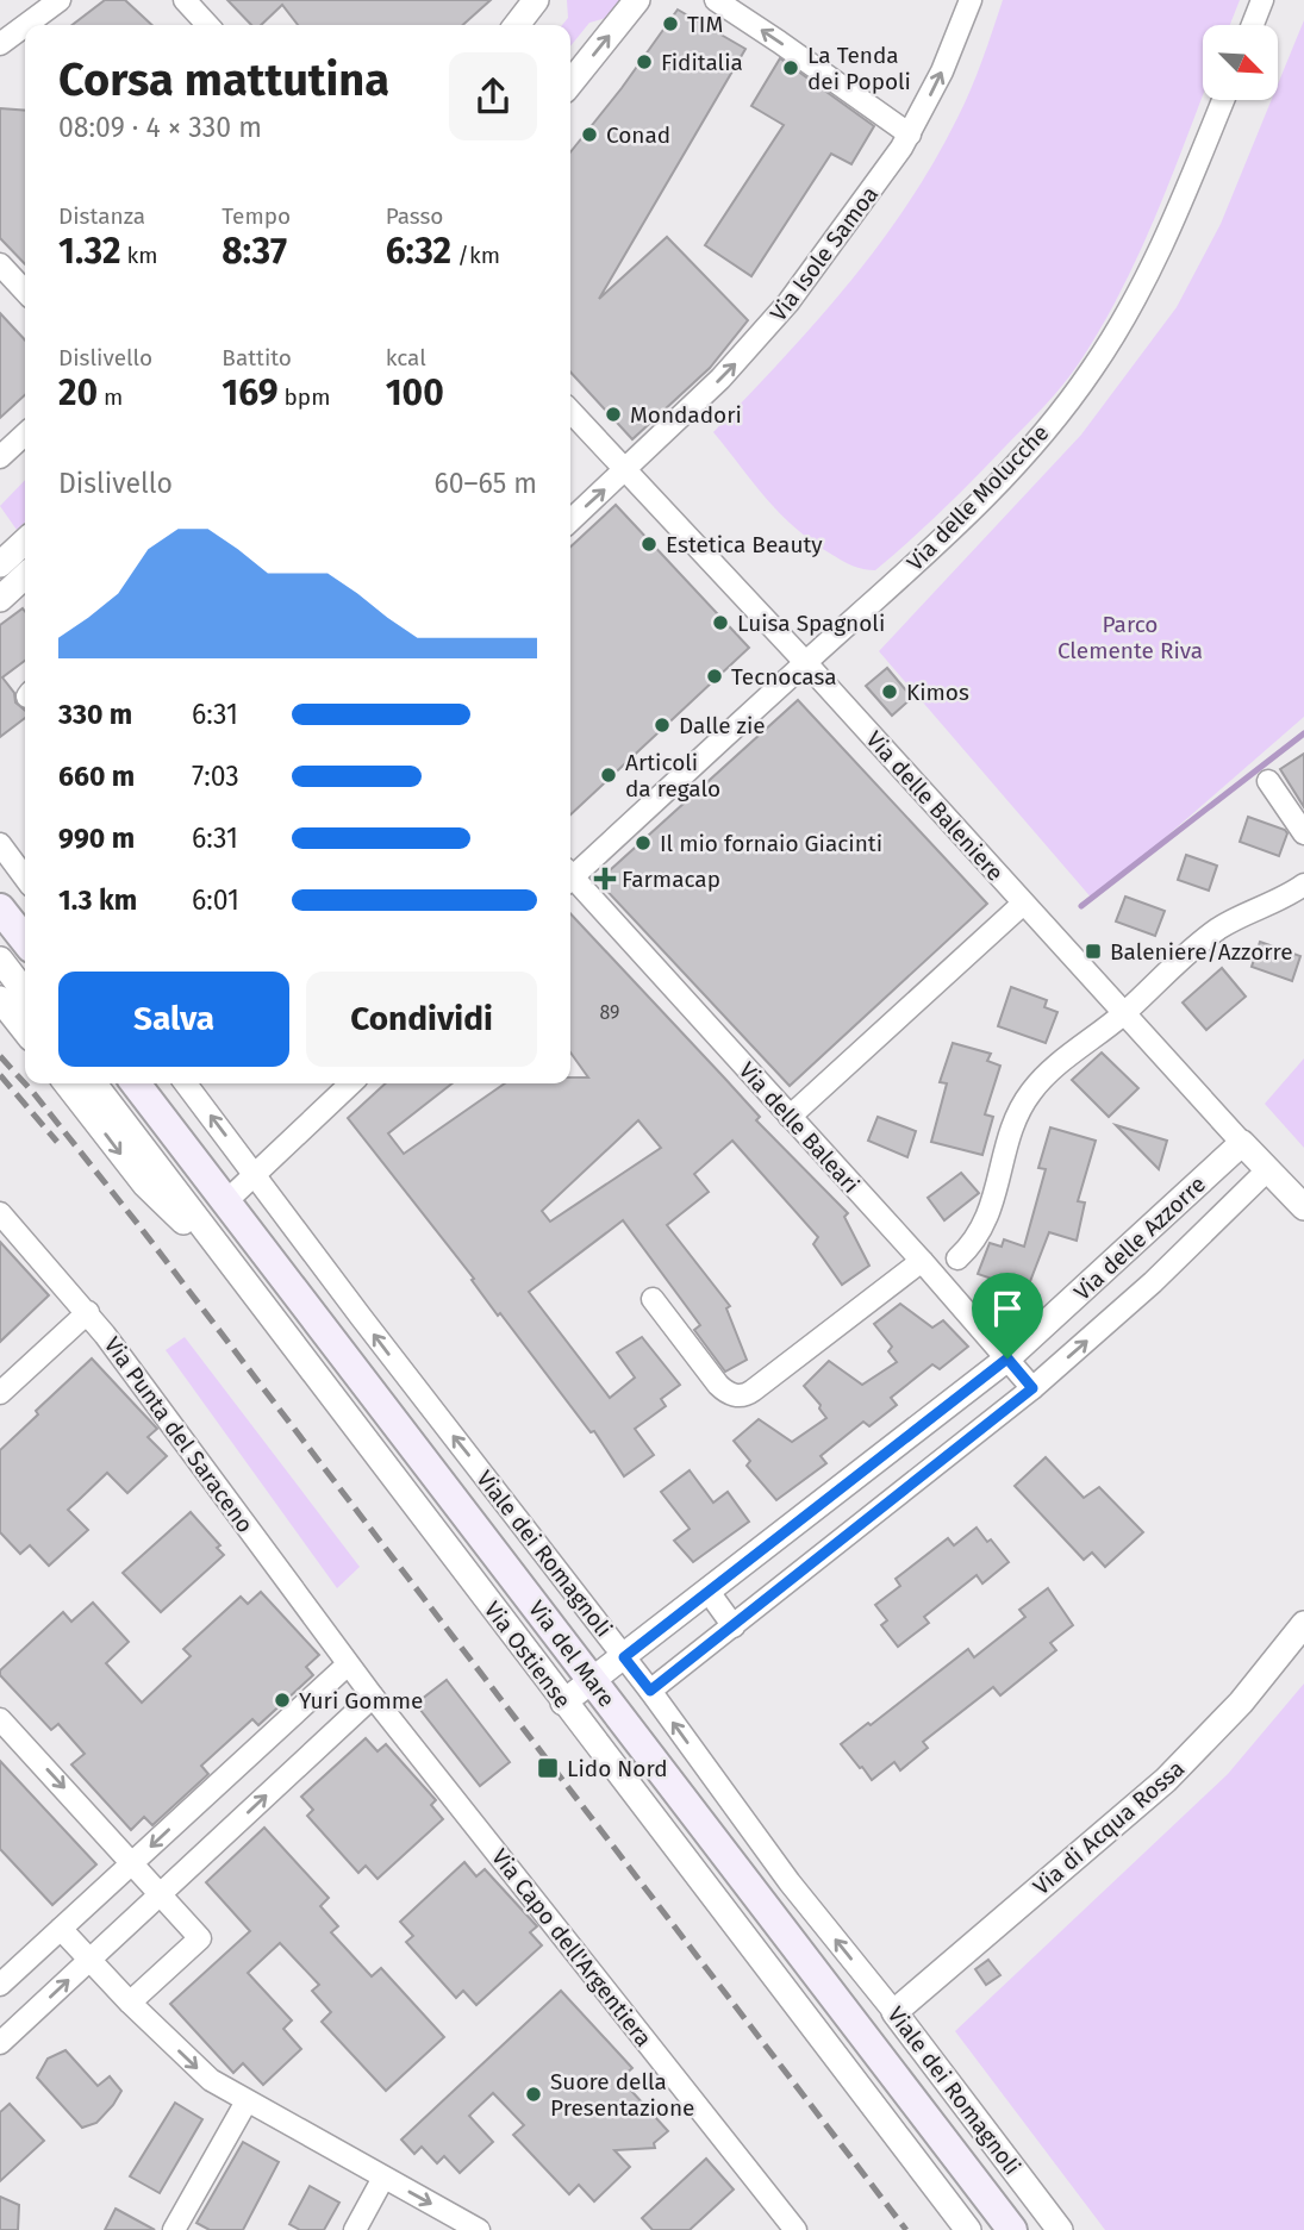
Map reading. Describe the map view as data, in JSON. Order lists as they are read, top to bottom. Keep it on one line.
{"streets":{"main road":["Via del Mare"],"street":["Via Isole Samoa","Via delle Molucche","Via delle Baleniere","Via delle Baleari","Via delle Azzorre","Via Punta del Saraceno","Viale dei Romagnoli","Via Ostiense","Via di Acqua Rossa","Via Capo dell'Argentiera"]},"crossings":[["Via Isole Samoa","Via delle Baleniere"],["Via delle Molucche","Via delle Baleniere"],["Via delle Baleniere","Via delle Azzorre"],["Via delle Baleari","Via delle Azzorre"],["Via delle Azzorre","Viale dei Romagnoli"],["Via delle Azzorre","Via del Mare"],["Via delle Azzorre","Via Ostiense"],["Via Punta del Saraceno","Via Capo dell'Argentiera"],["Viale dei Romagnoli","Via di Acqua Rossa"]],"one_way":["Via Isole Samoa","Viale dei Romagnoli"],"parks":["Parco Clemente Riva"],"places":{"other":["TIM","Fiditalia","La Tenda dei Popoli","Conad","Mondadori","Estetica Beauty","Luisa Spagnoli","Tecnocasa","Kimos","Dalle zie","Articoli da regalo","Il mio fornaio Giacinti","Yuri Gomme","Suore della Presentazione"],"health":["Farmacap"],"transit":["Baleniere/Azzorre","Lido Nord"]},"house_numbers":["89"],"north":"bottom right","page":{"heading":["Corsa mattutina","08:09 · 4 × 330 m"],"stats":[["Distanza","1.32 km"],["Tempo","8:37"],["Passo","6:32 /km"],["Dislivello","20 m"],["Battito","169 bpm"],["kcal","100"]],"chart":["Dislivello","60–65 m"],"list":[{"name":"330 m","note":"6:31"},{"name":"660 m","note":"7:03"},{"name":"990 m","note":"6:31"},{"name":"1.3 km","note":"6:01"}],"buttons":["Salva","Condividi"]}}
